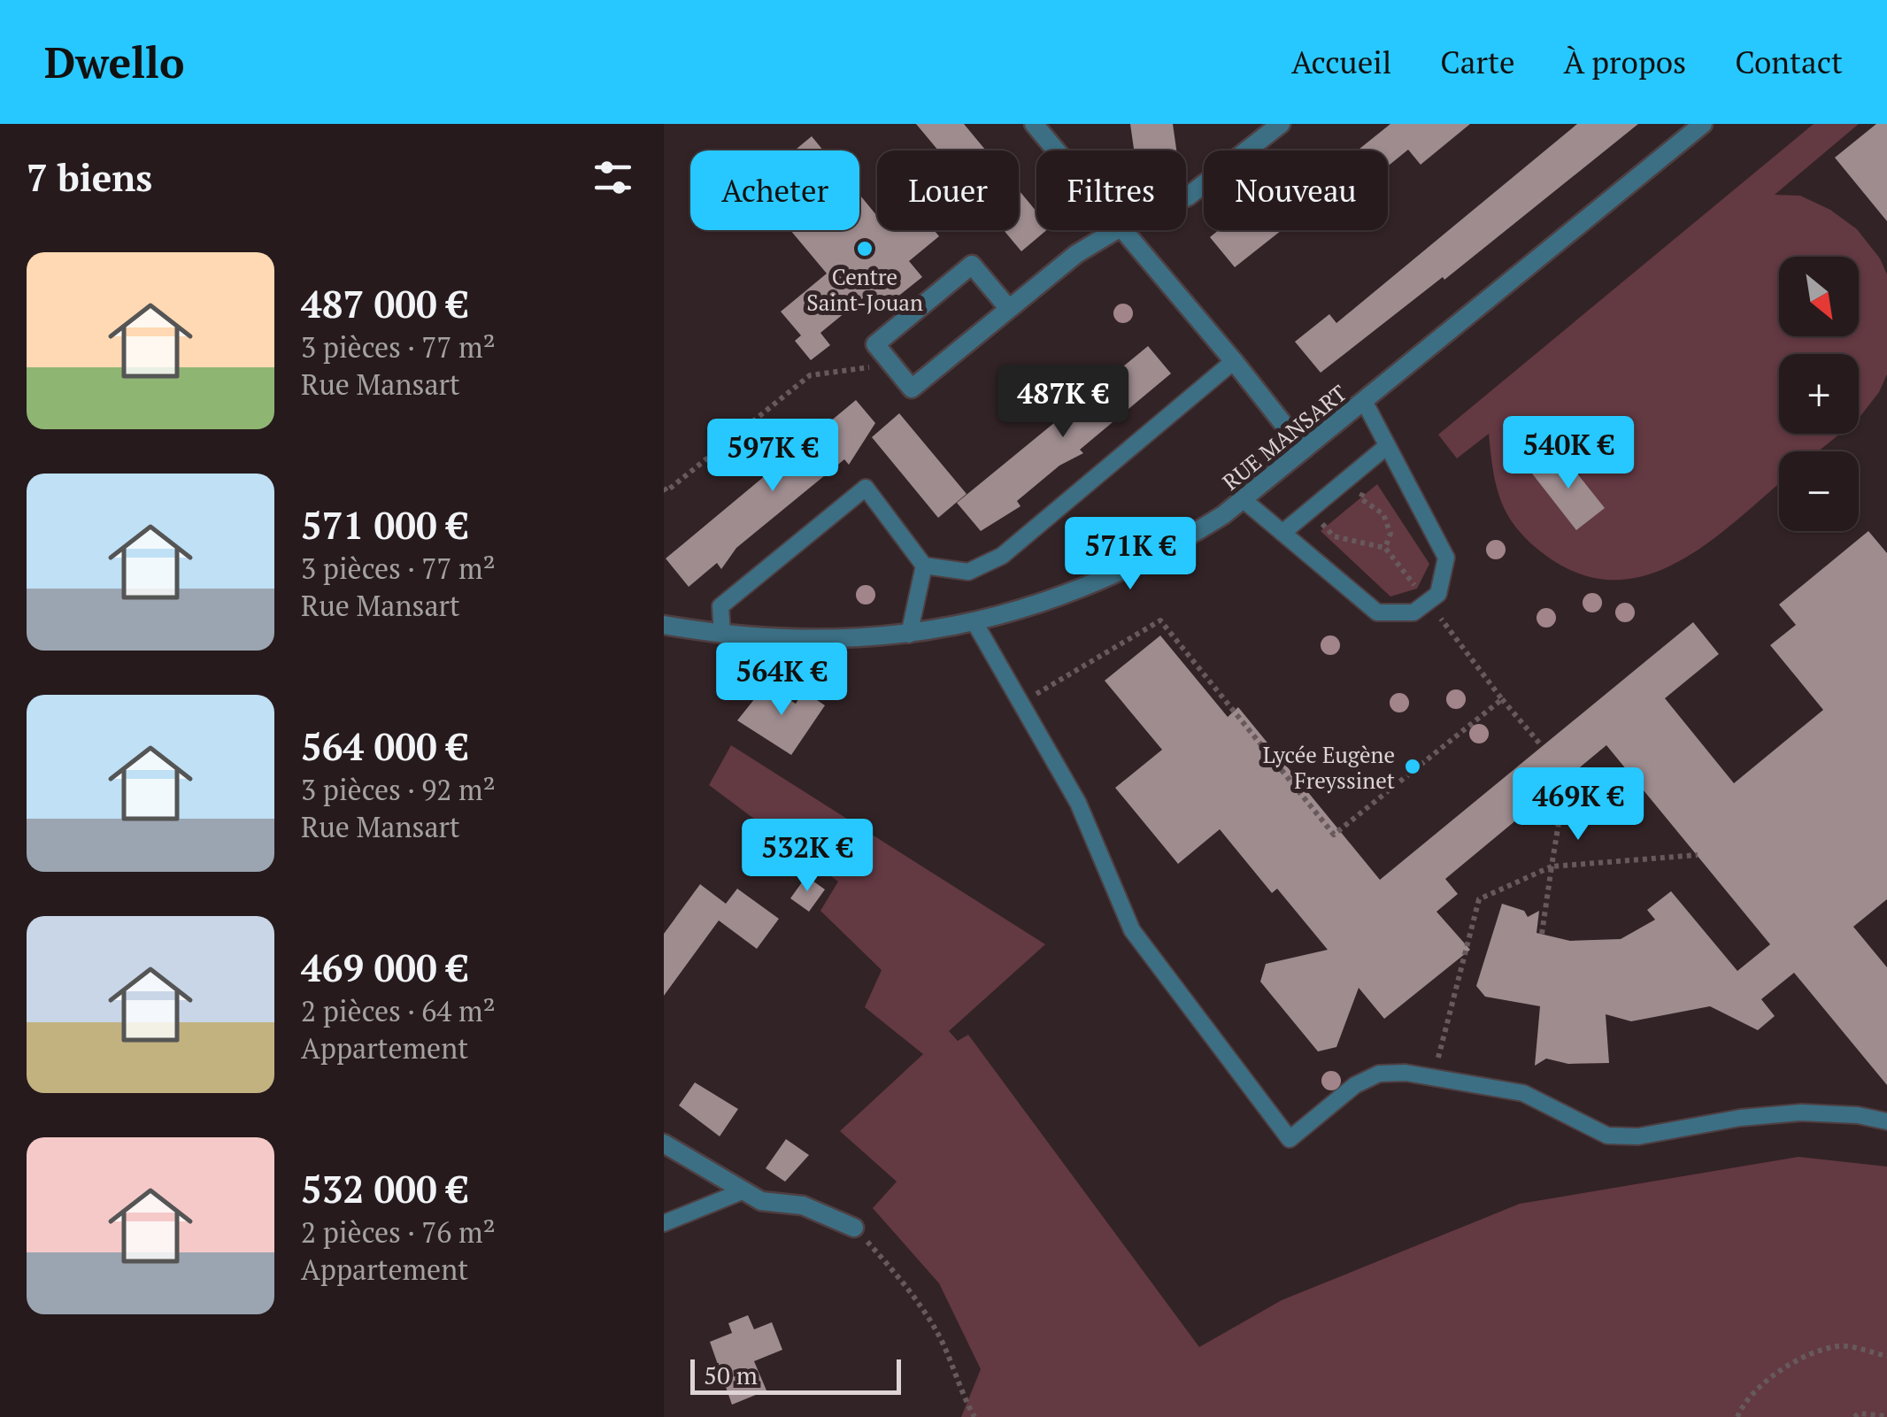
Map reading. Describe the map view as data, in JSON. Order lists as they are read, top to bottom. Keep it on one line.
{"streets":{"street":["RUE MANSART"]},"places":["Centre Saint-Jouan","Lycée Eugène Freyssinet"],"scale_bar":"50 m","north":"bottom right","page":{"header":"Dwello","nav":["Accueil","Carte","À propos","Contact"],"heading":"7 biens","chip":["Acheter","Louer","Filtres","Nouveau"],"list":[{"name":"487 000 €","note":"3 pièces · 77 m² · Rue Mansart"},{"name":"571 000 €","note":"3 pièces · 77 m² · Rue Mansart"},{"name":"564 000 €","note":"3 pièces · 92 m² · Rue Mansart"},{"name":"469 000 €","note":"2 pièces · 64 m² · Appartement"},{"name":"532 000 €","note":"2 pièces · 76 m² · Appartement"}],"map_buttons":["+","−"],"price":["487K €","540K €","597K €","571K €","564K €","469K €","532K €"],"scale":"50 m"}}
